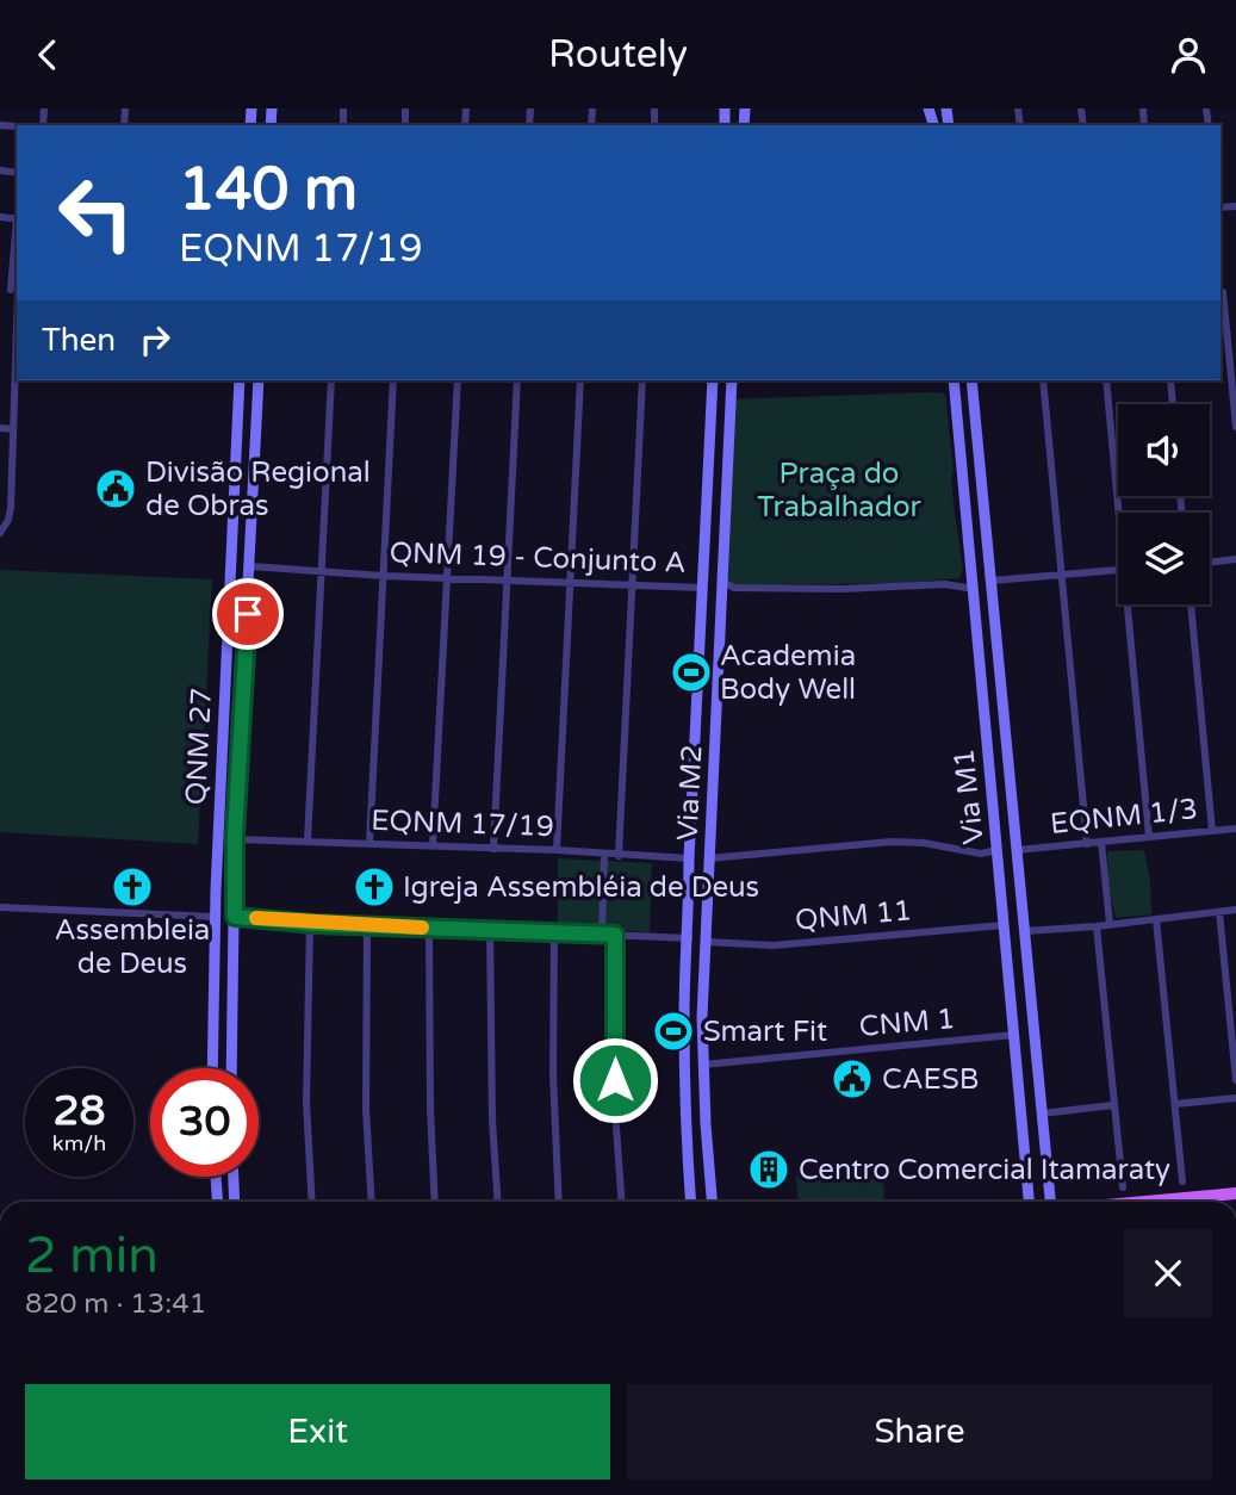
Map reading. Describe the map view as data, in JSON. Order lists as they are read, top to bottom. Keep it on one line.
{"streets":{"main road":["QNM 19 - Conjunto A","QNM 27","Via M2","Via M1"],"street":["EQNM 1/3","EQNM 17/19","QNM 11","CNM 1"]},"crossings":[["QNM 19 - Conjunto A","Via M2"],["QNM 19 - Conjunto A","EQNM 17/19"],["Via M2","EQNM 17/19"],["Via M2","QNM 11"],["Via M2","CNM 1"],["Via M1","EQNM 1/3"],["Via M1","QNM 11"],["Via M1","CNM 1"]],"parks":["Praça do Trabalhador"],"places":{"public building":["Divisão Regional de Obras","CAESB"],"sports":["Academia Body Well","Smart Fit"],"church":["Assembleia de Deus","Igreja Assembléia de Deus"],"building":["Centro Comercial Itamaraty"]},"page":{"header":"Routely","turn":["140 m","EQNM 17/19"],"then":"Then","speed":"28 km/h","limit":"30","heading":["2 min","820 m · 13:41"],"buttons":["Exit","Share"]}}
